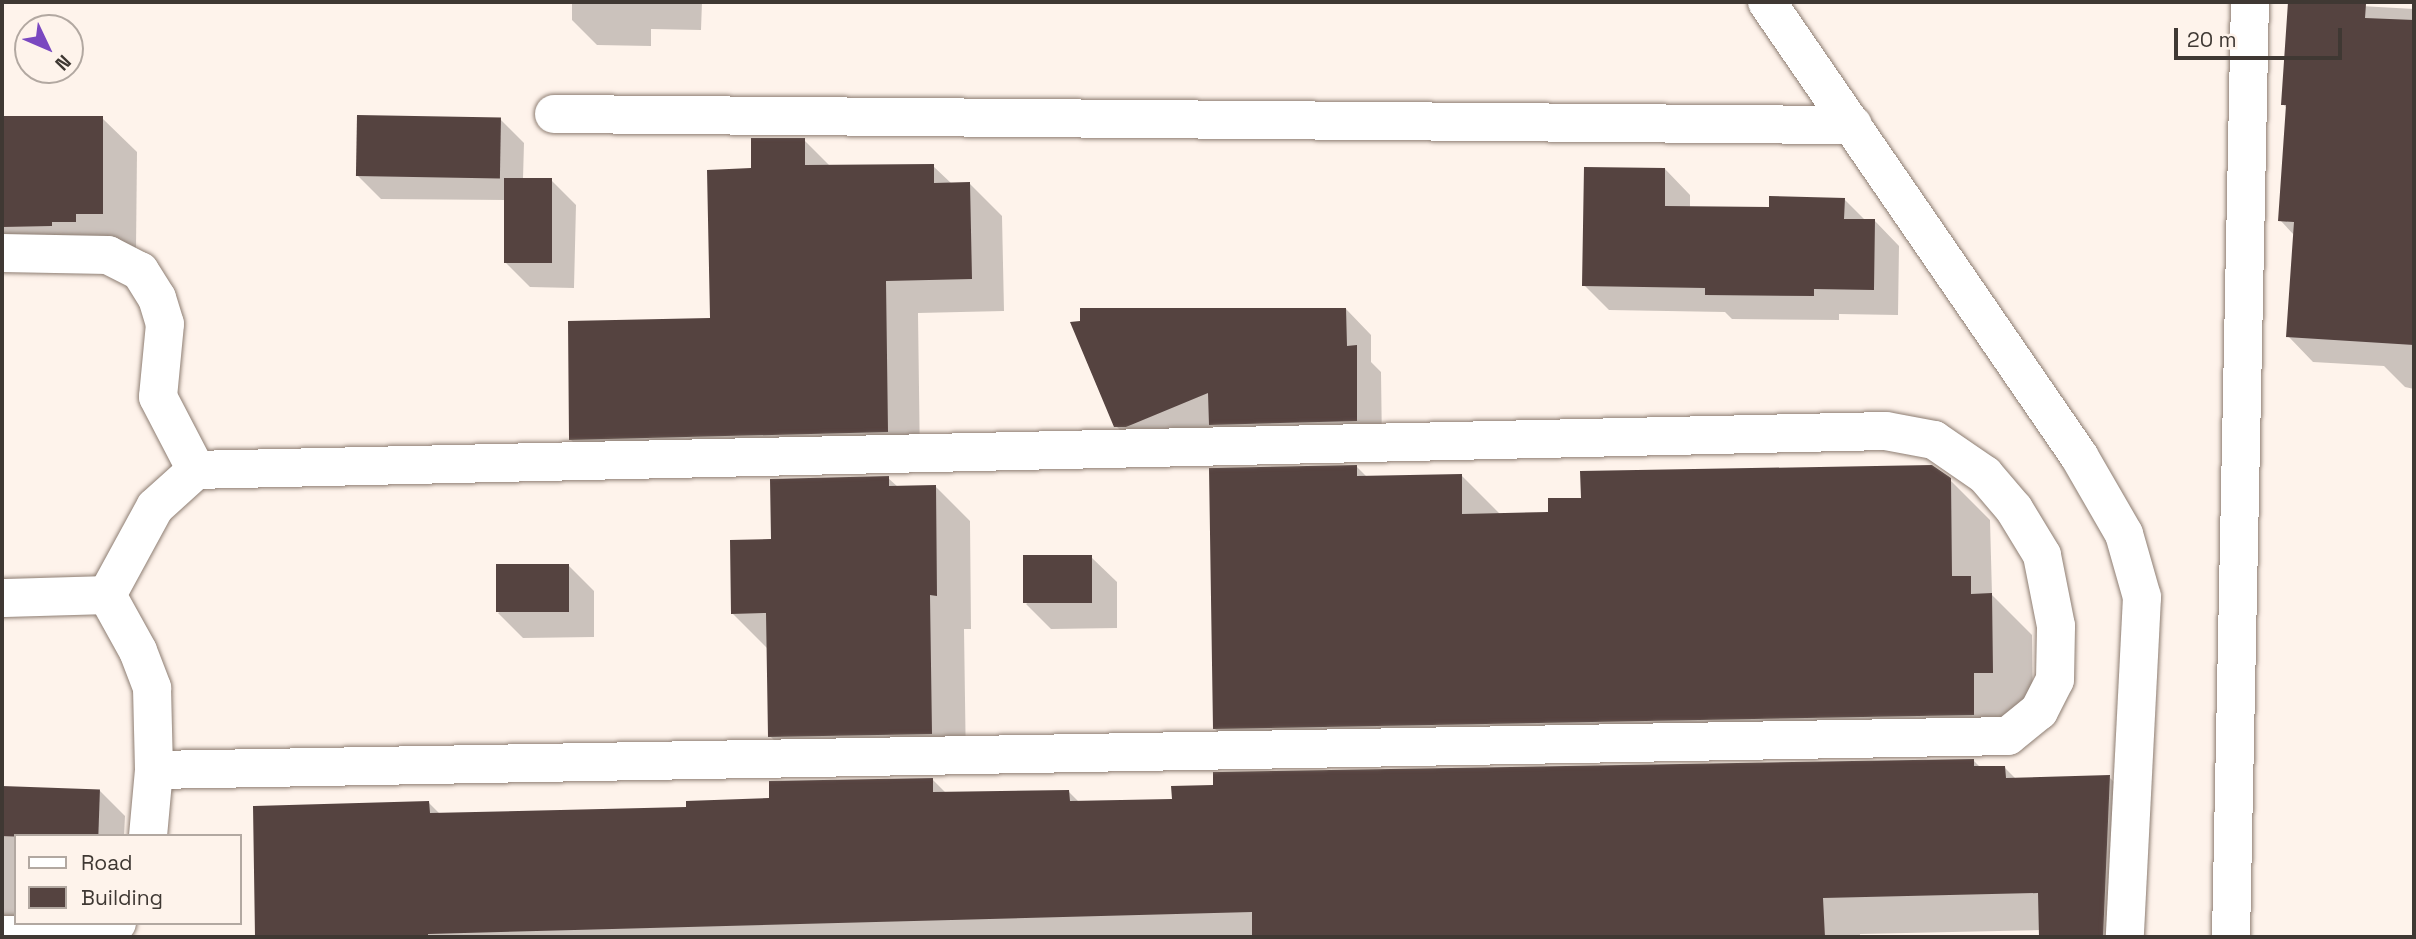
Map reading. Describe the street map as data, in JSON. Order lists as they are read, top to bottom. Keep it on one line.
{"legend":["Road","Building"],"scale_bar":"20 m","north":"bottom right"}
